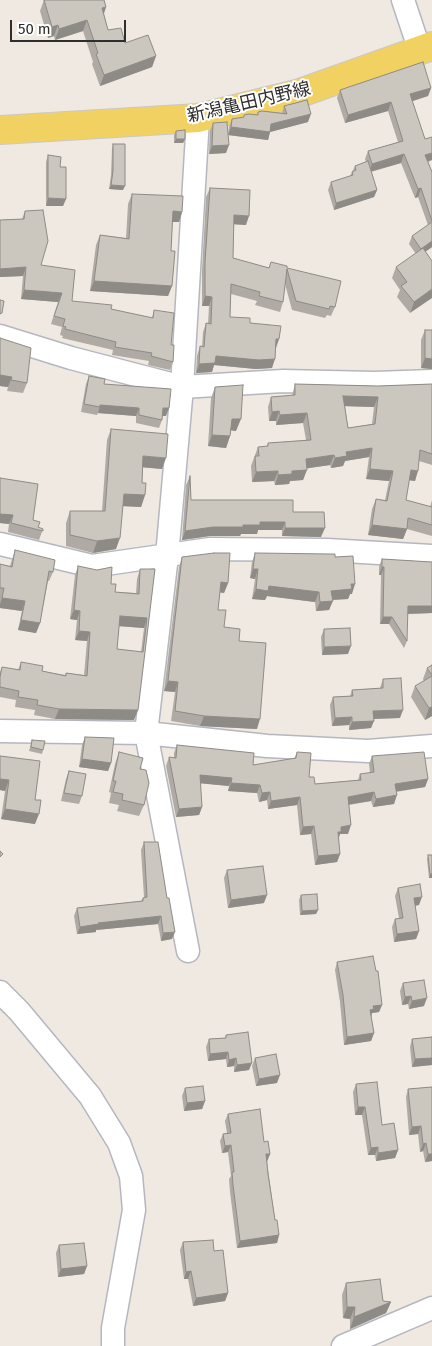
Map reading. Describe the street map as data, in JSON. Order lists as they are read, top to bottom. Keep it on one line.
{"streets":{"main road":["新潟亀田内野線"]},"scale_bar":"50 m"}
